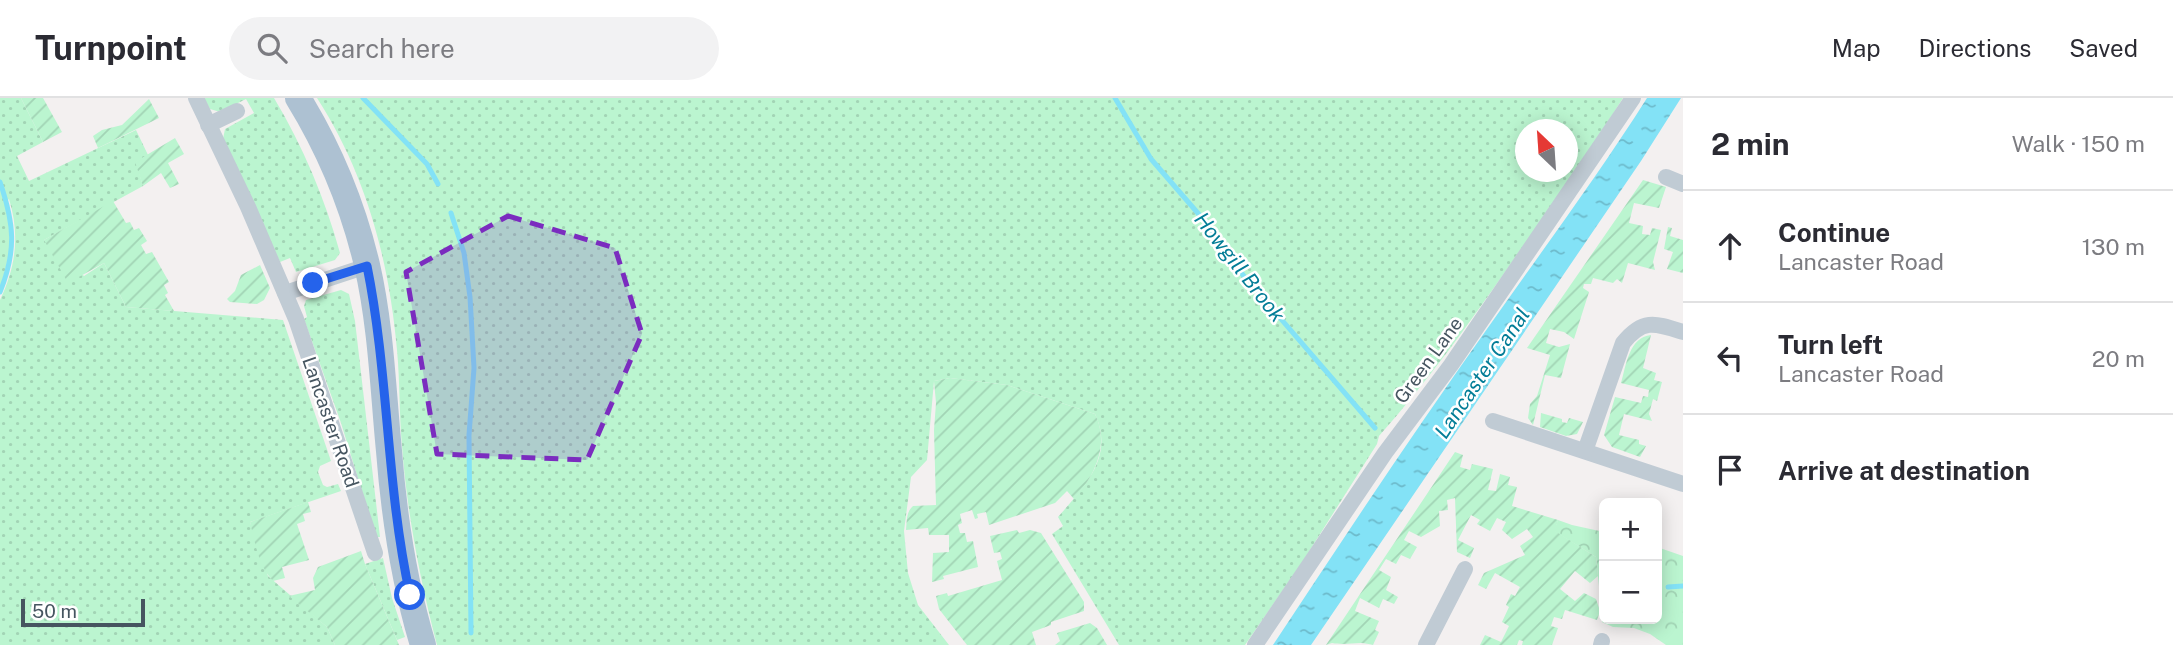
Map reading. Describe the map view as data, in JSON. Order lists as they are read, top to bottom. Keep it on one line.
{"streets":{"main road":["Lancaster Road"],"street":["Green Lane"]},"water":["Howgill Brook","Lancaster Canal"],"scale_bar":"50 m","north":"top left","page":{"header":"Turnpoint","search":"Search here","nav":["Map","Directions","Saved"],"heading":["2 min","Walk · 150 m"],"list":[["Continue","Lancaster Road","130 m"],["Turn left","Lancaster Road","20 m"],"Arrive at destination"],"map_buttons":["+","−"],"scale":"50 m"}}
